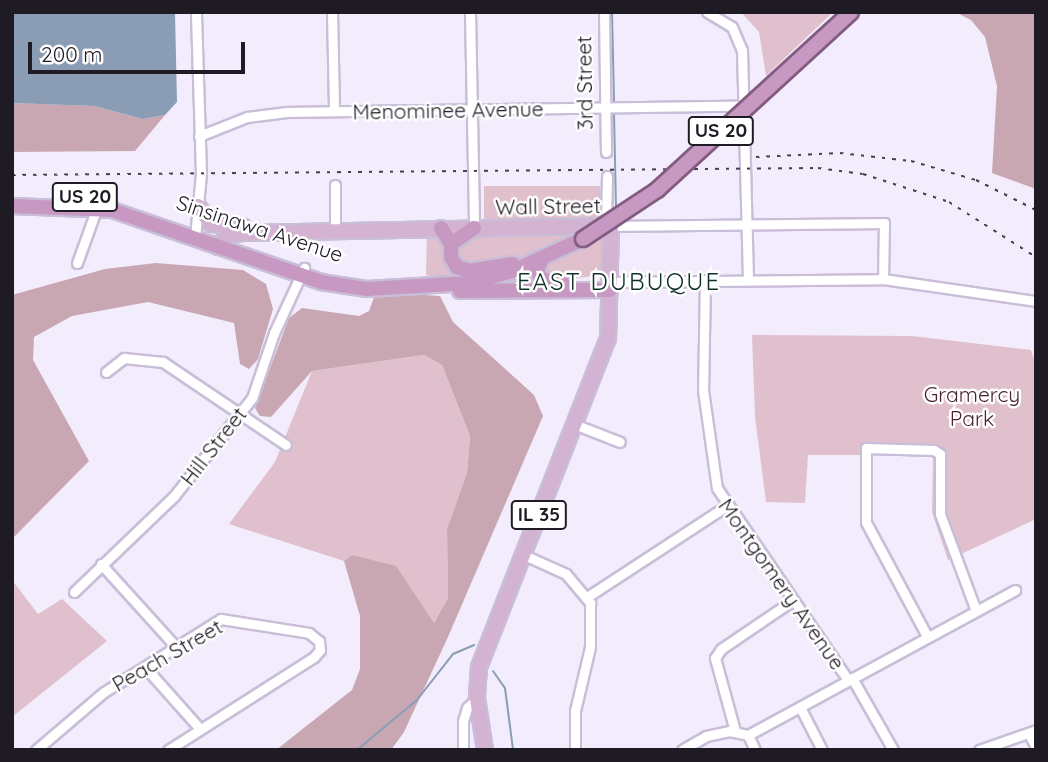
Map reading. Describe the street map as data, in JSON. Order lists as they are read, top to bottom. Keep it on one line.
{"streets":{"highway":["US 20","Sinsinawa Avenue"],"main road":["Wall Street","IL 35"],"street":["3rd Street","Menominee Avenue","Hill Street","Montgomery Avenue","Peach Street"]},"crossings":[["3rd Street","Menominee Avenue"],["US 20","Sinsinawa Avenue"],["Wall Street","Sinsinawa Avenue"],["Wall Street","IL 35"],["Sinsinawa Avenue","Hill Street"]],"districts":["EAST DUBUQUE"],"parks":["Gramercy Park"],"scale_bar":"200 m"}
